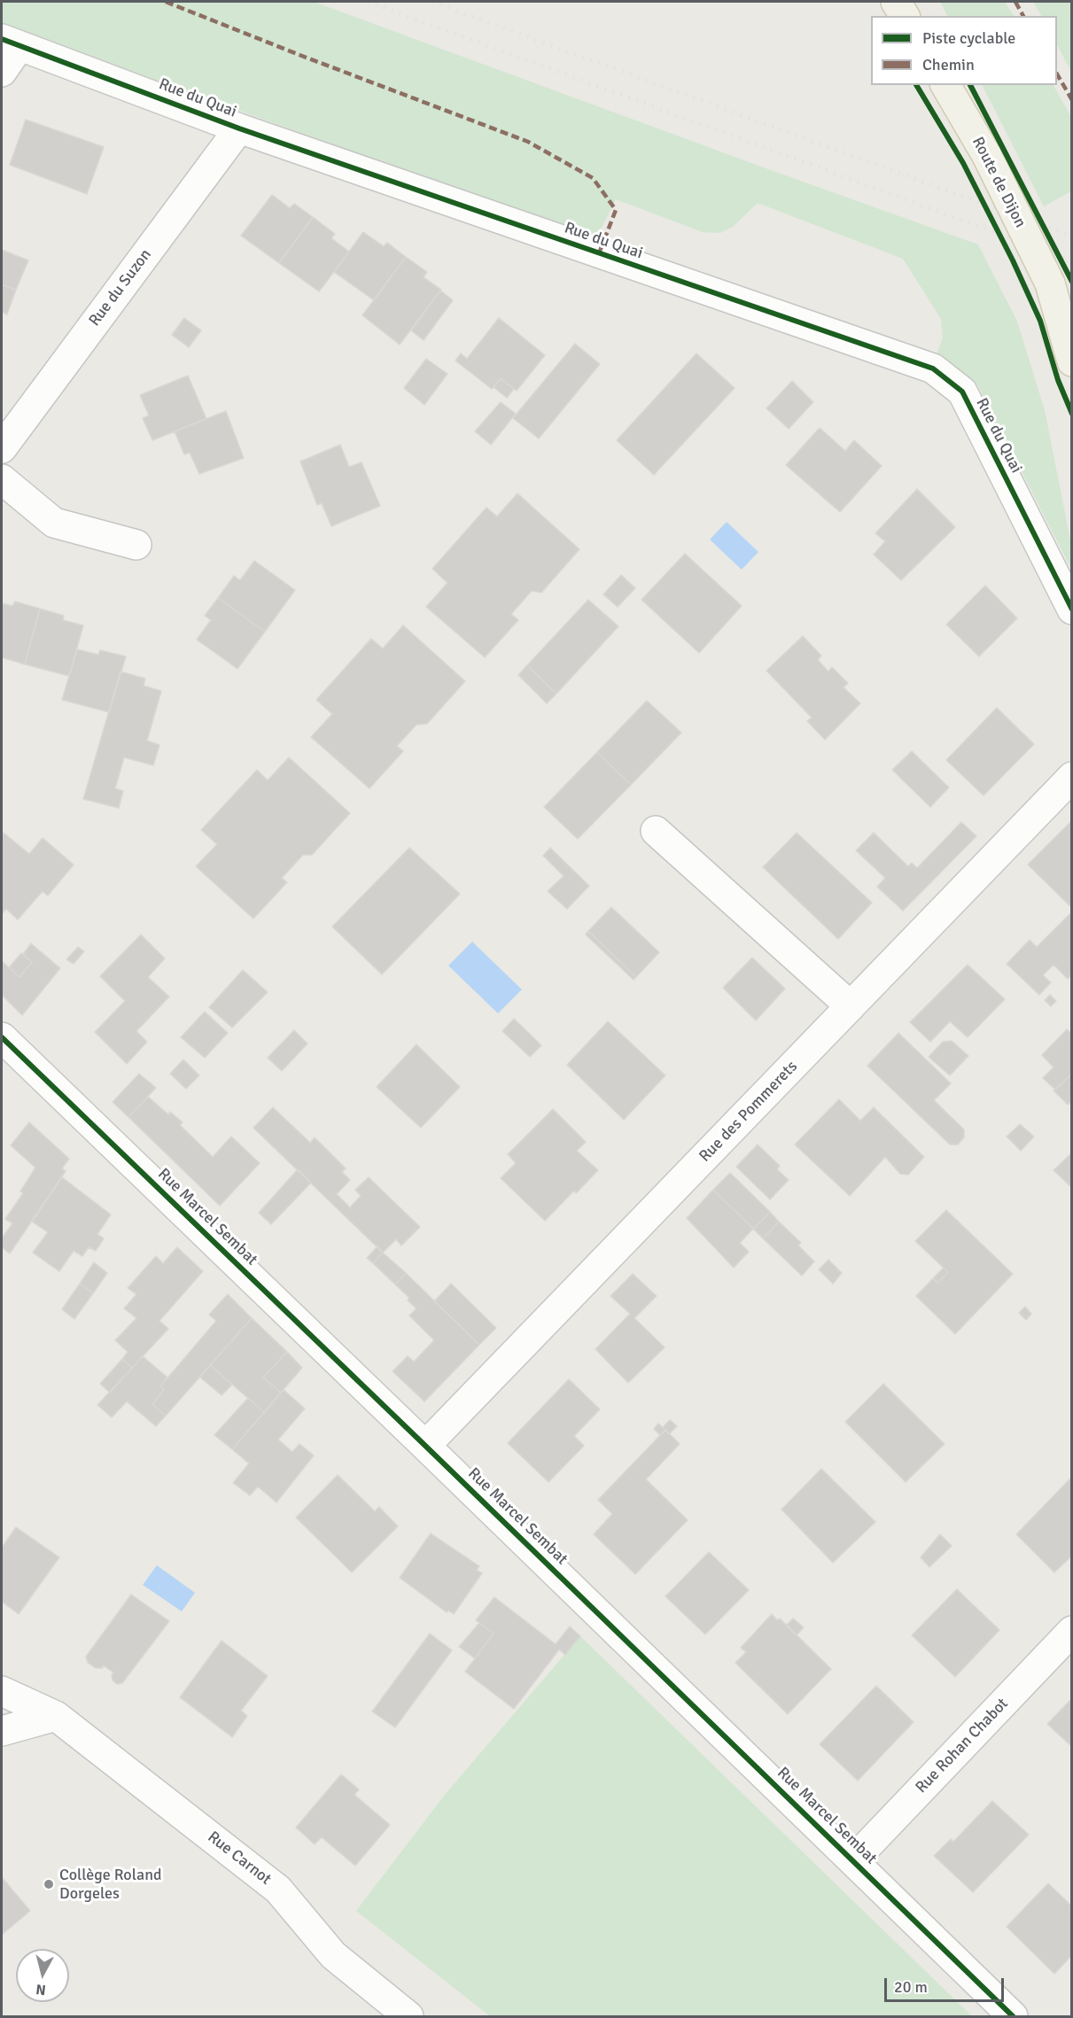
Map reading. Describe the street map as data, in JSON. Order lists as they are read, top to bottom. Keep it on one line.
{"streets":{"main road":["Route de Dijon"],"street":["Rue du Quai","Rue du Suzon","Rue des Pommerets","Rue Marcel Sembat","Rue Rohan Chabot","Rue Carnot"]},"crossings":[["Rue du Quai","Rue du Suzon"],["Rue des Pommerets","Rue Marcel Sembat"],["Rue Marcel Sembat","Rue Rohan Chabot"]],"places":["Collège Roland Dorgeles"],"legend":["Piste cyclable","Chemin"],"scale_bar":"20 m","north":"bottom"}
